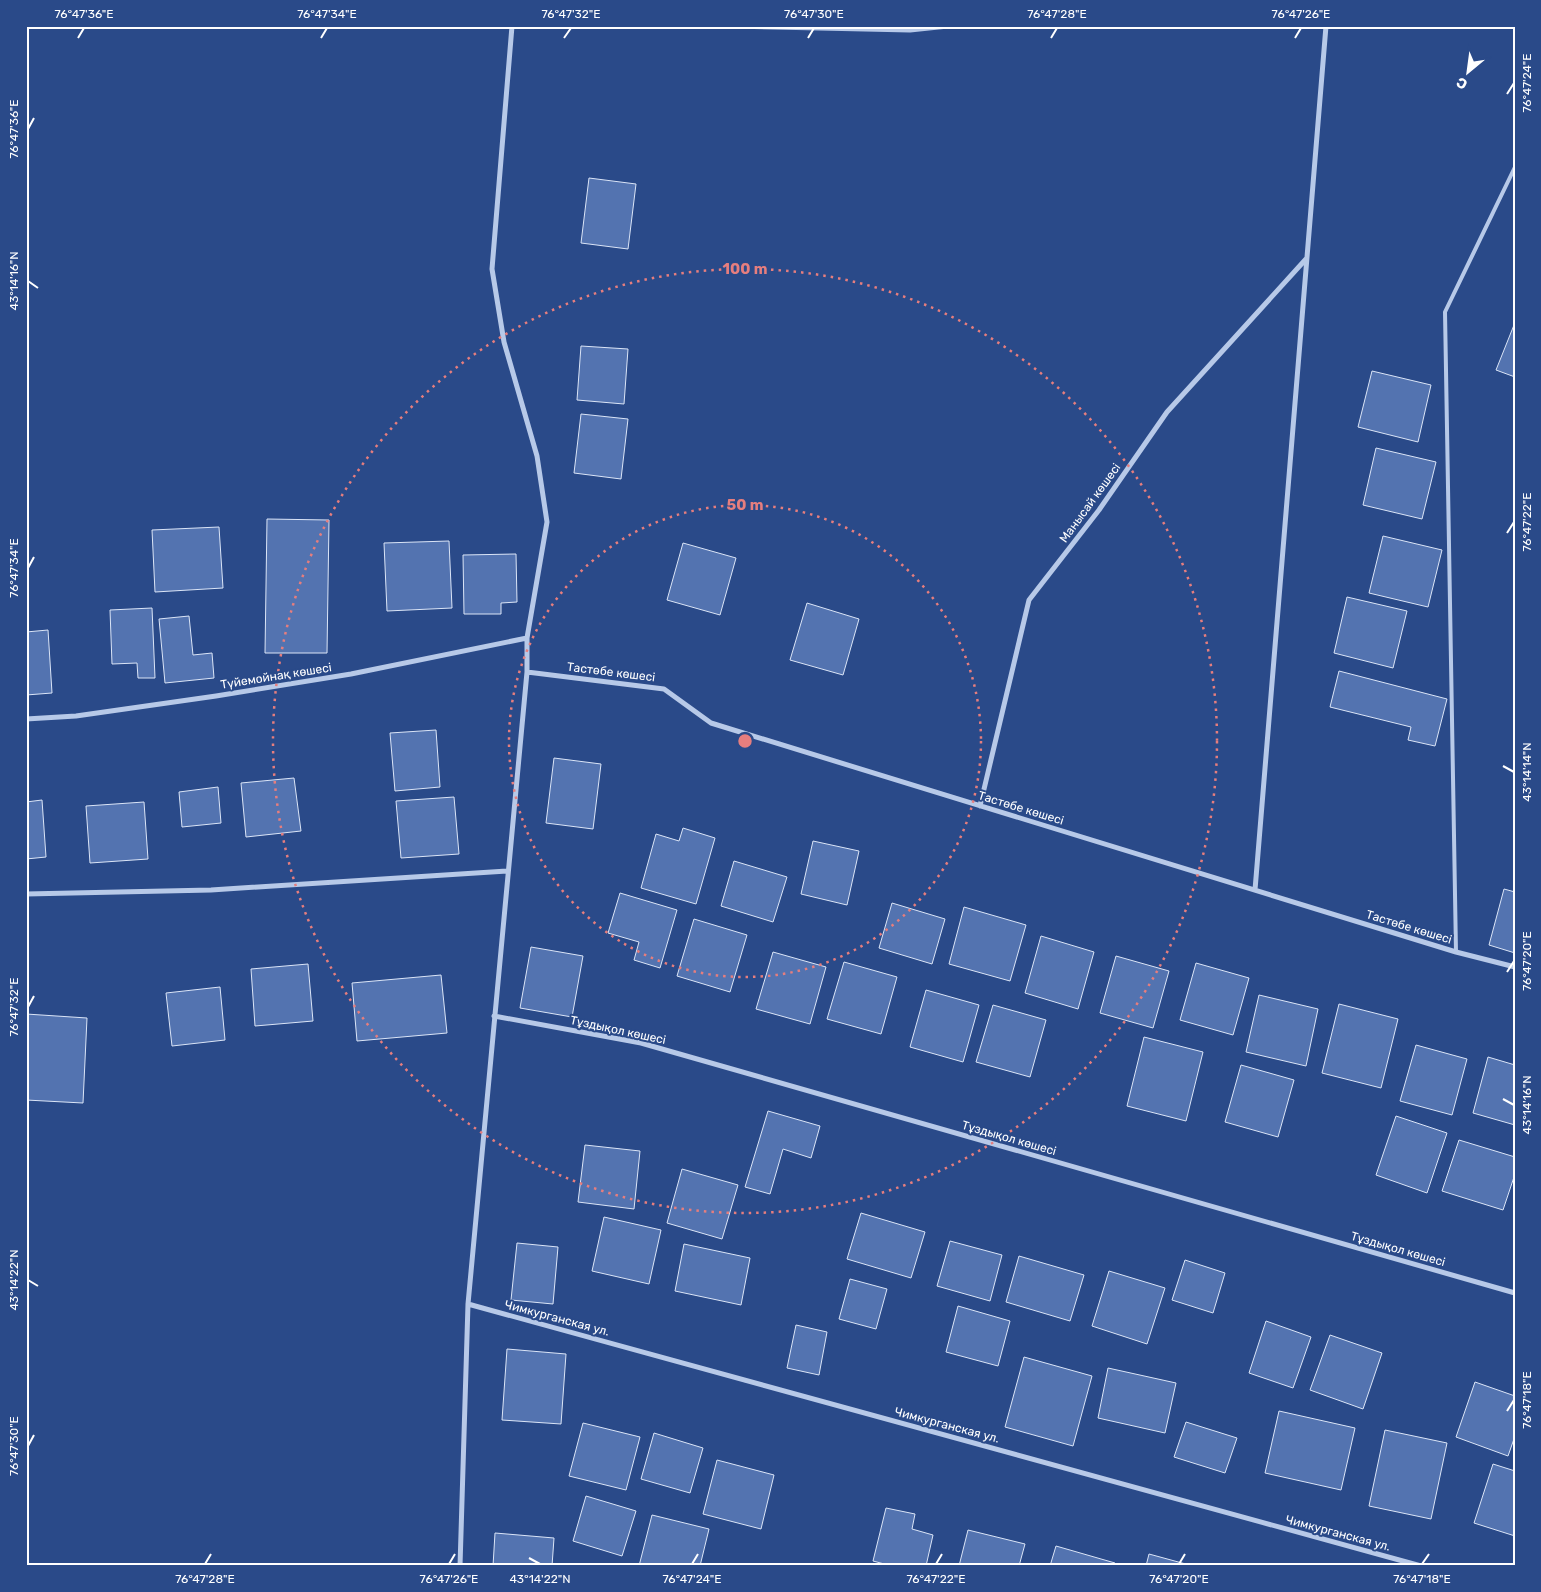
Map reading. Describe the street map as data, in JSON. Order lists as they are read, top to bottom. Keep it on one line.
{"streets":{"street":["Манысай көшесі","Тастөбе көшесі","Түйемойнақ көшесі","Тұздықол көшесі","Чимкурганская ул."]},"crossings":[["Манысай көшесі","Тастөбе көшесі"]],"north":"bottom left","coordinates":["76°47'36\"E","76°47'34\"E","76°47'32\"E","76°47'30\"E","76°47'28\"E","76°47'26\"E","76°47'24\"E","43°14'16\"N","76°47'22\"E","43°14'14\"N","76°47'20\"E","43°14'22\"N","76°47'18\"E"],"rings":["100 m","50 m"]}
